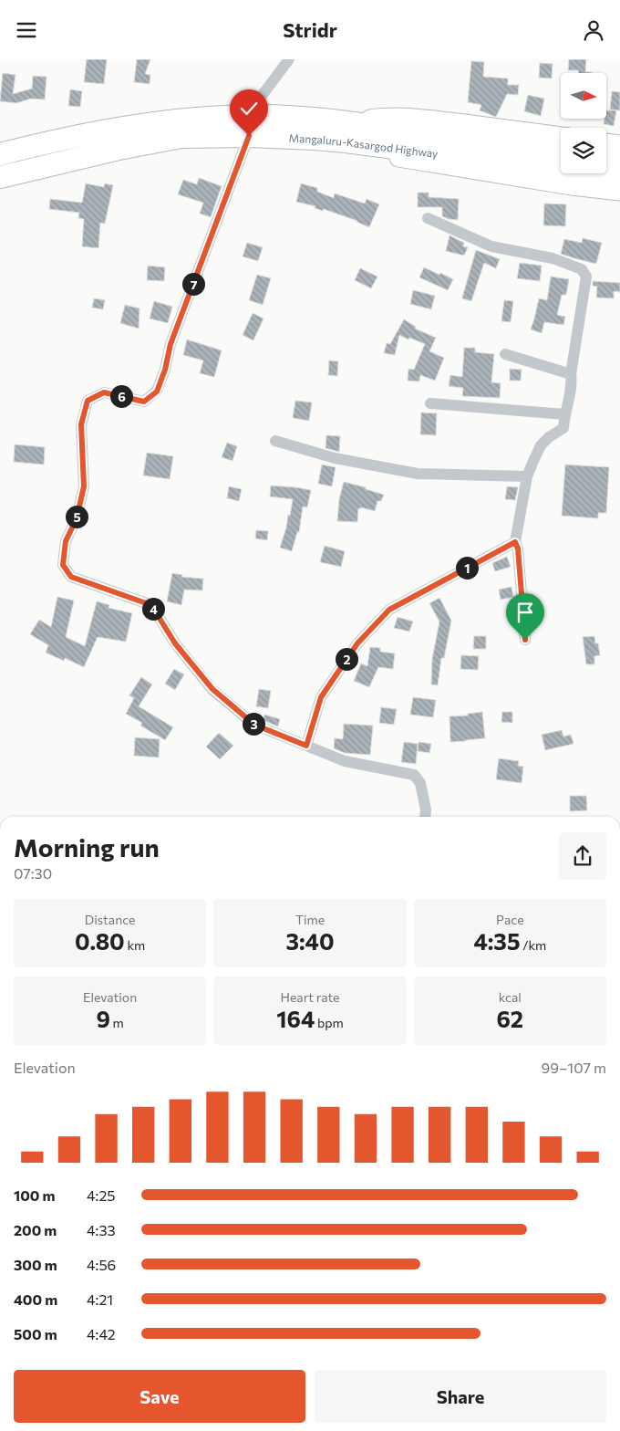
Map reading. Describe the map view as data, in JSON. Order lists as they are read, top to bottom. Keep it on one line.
{"streets":{"highway":["Mangaluru-Kasargod Highway"]},"north":"right","page":{"header":"Stridr","pins":["7","6","5","1","4","2","3"],"heading":["Morning run","07:30"],"stats":[["Distance","0.80 km"],["Time","3:40"],["Pace","4:35 /km"],["Elevation","9 m"],["Heart rate","164 bpm"],["kcal","62"]],"chart":["Elevation","99–107 m"],"list":[{"name":"100 m","note":"4:25"},{"name":"200 m","note":"4:33"},{"name":"300 m","note":"4:56"},{"name":"400 m","note":"4:21"},{"name":"500 m","note":"4:42"}],"buttons":["Save","Share"]}}
